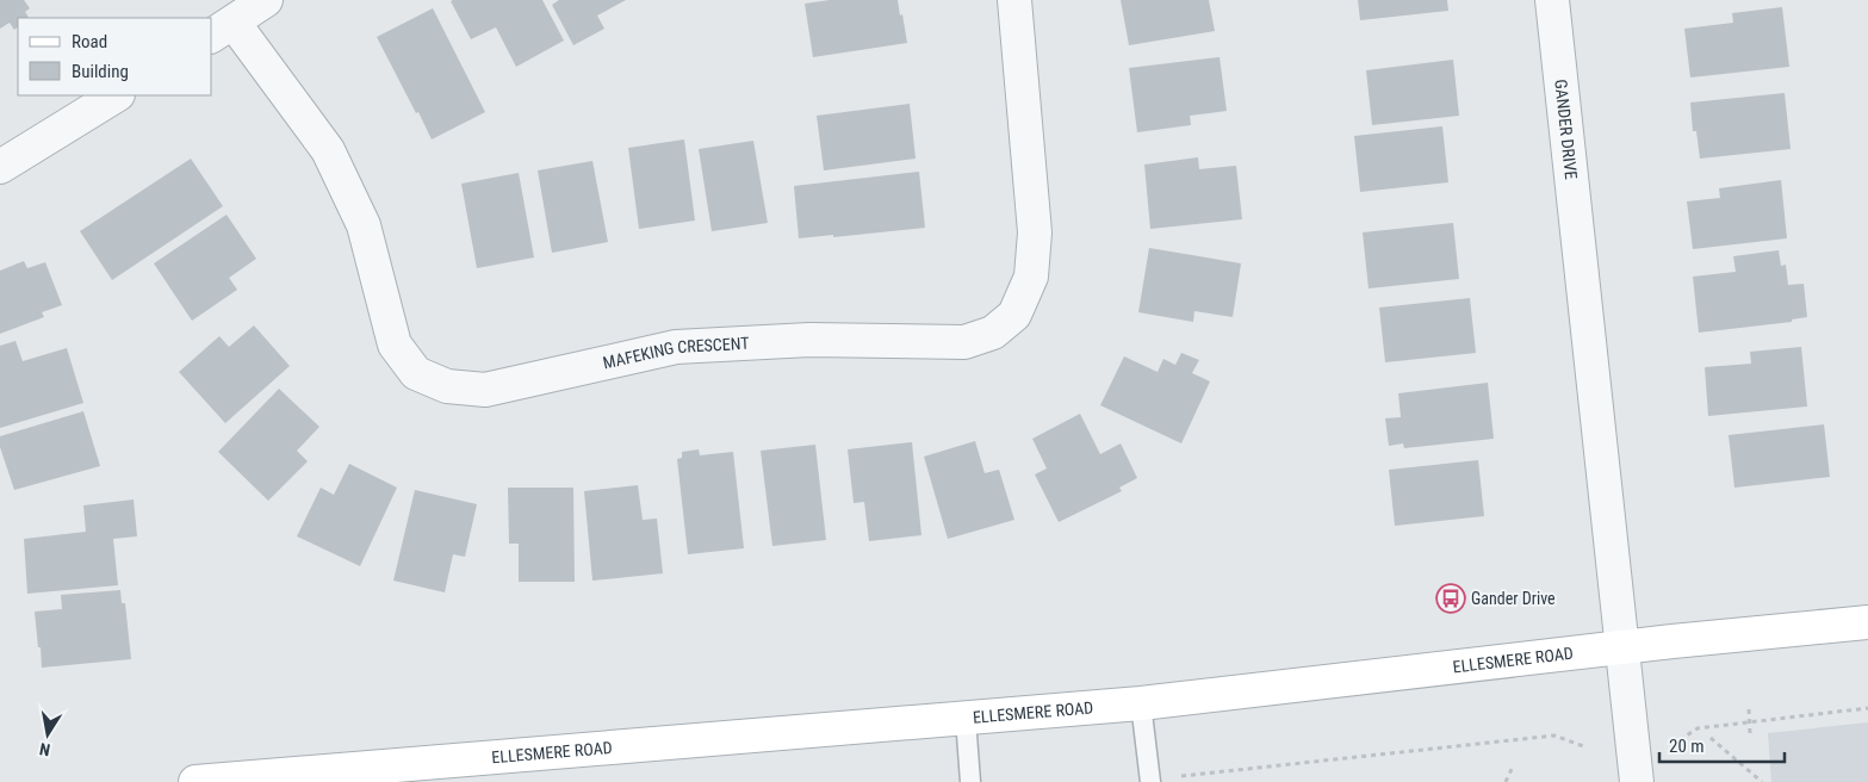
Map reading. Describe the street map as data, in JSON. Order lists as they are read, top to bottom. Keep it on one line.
{"streets":{"main road":["ELLESMERE ROAD"],"street":["GANDER DRIVE","MAFEKING CRESCENT"]},"crossings":[["GANDER DRIVE","ELLESMERE ROAD"]],"places":{"bus stop":["Gander Drive"]},"legend":["Road","Building"],"scale_bar":"20 m","north":"bottom"}
